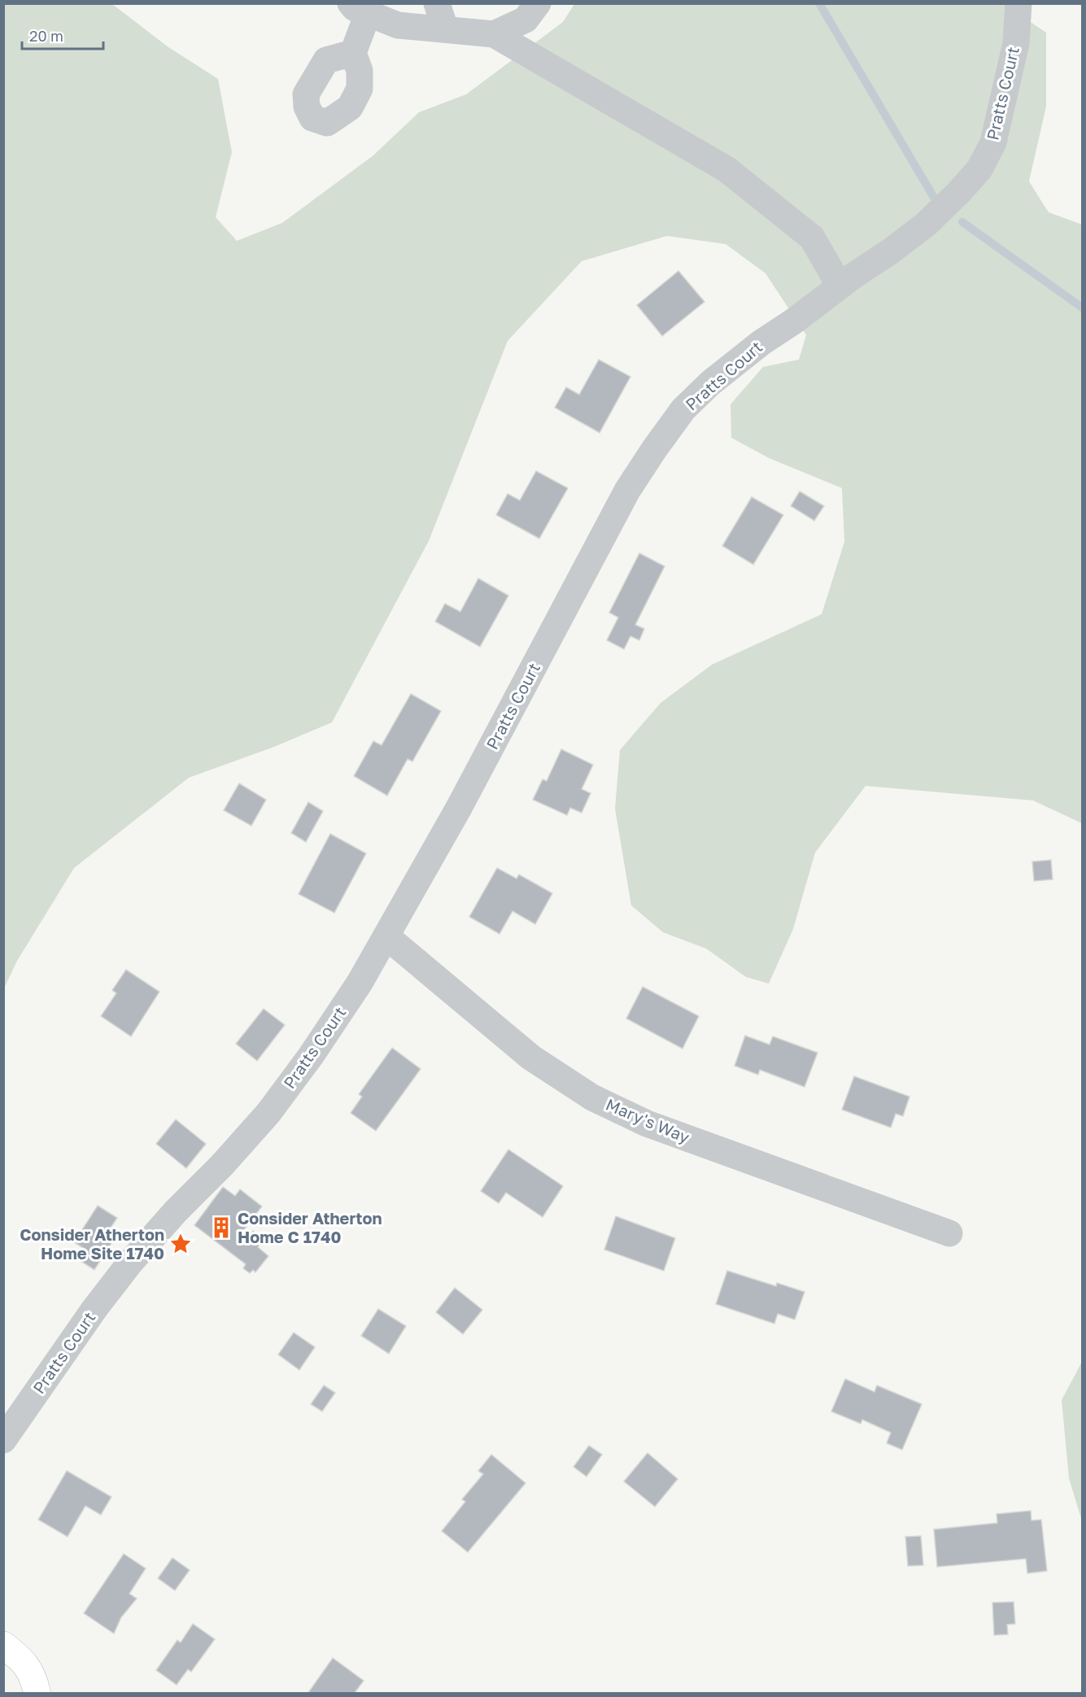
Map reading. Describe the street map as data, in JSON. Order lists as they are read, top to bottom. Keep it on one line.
{"streets":{"street":["Pratts Court","Mary's Way"]},"crossings":[["Pratts Court","Mary's Way"]],"places":{"building":["Consider Atherton Home C 1740"],"place":["Consider Atherton Home Site 1740"]},"scale_bar":"20 m"}
